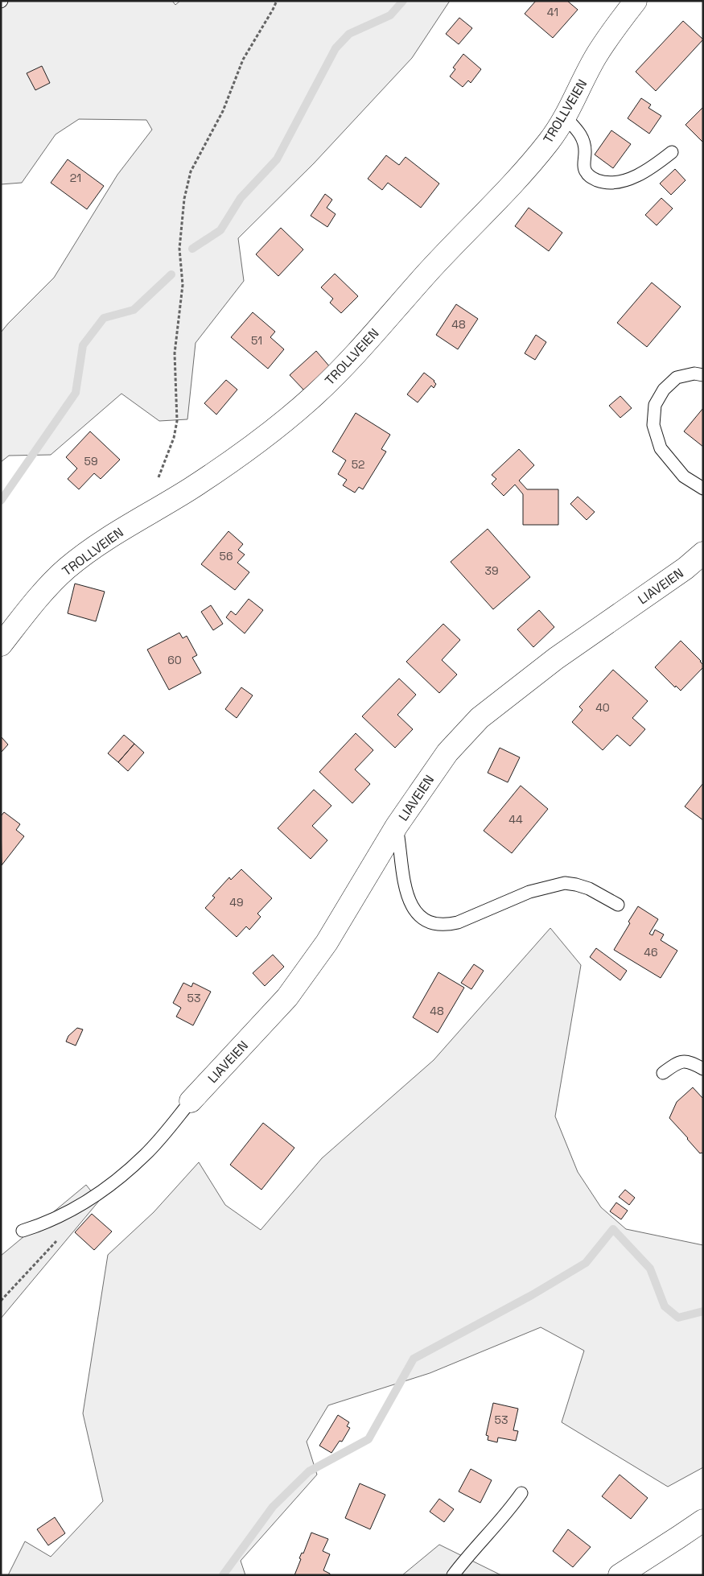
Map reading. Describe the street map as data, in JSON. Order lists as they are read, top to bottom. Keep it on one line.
{"streets":{"street":["TROLLVEIEN","LIAVEIEN"]},"house_numbers":["41","21","48","51","59","52","56","39","60","40","44","49","46","53","48","53"]}
